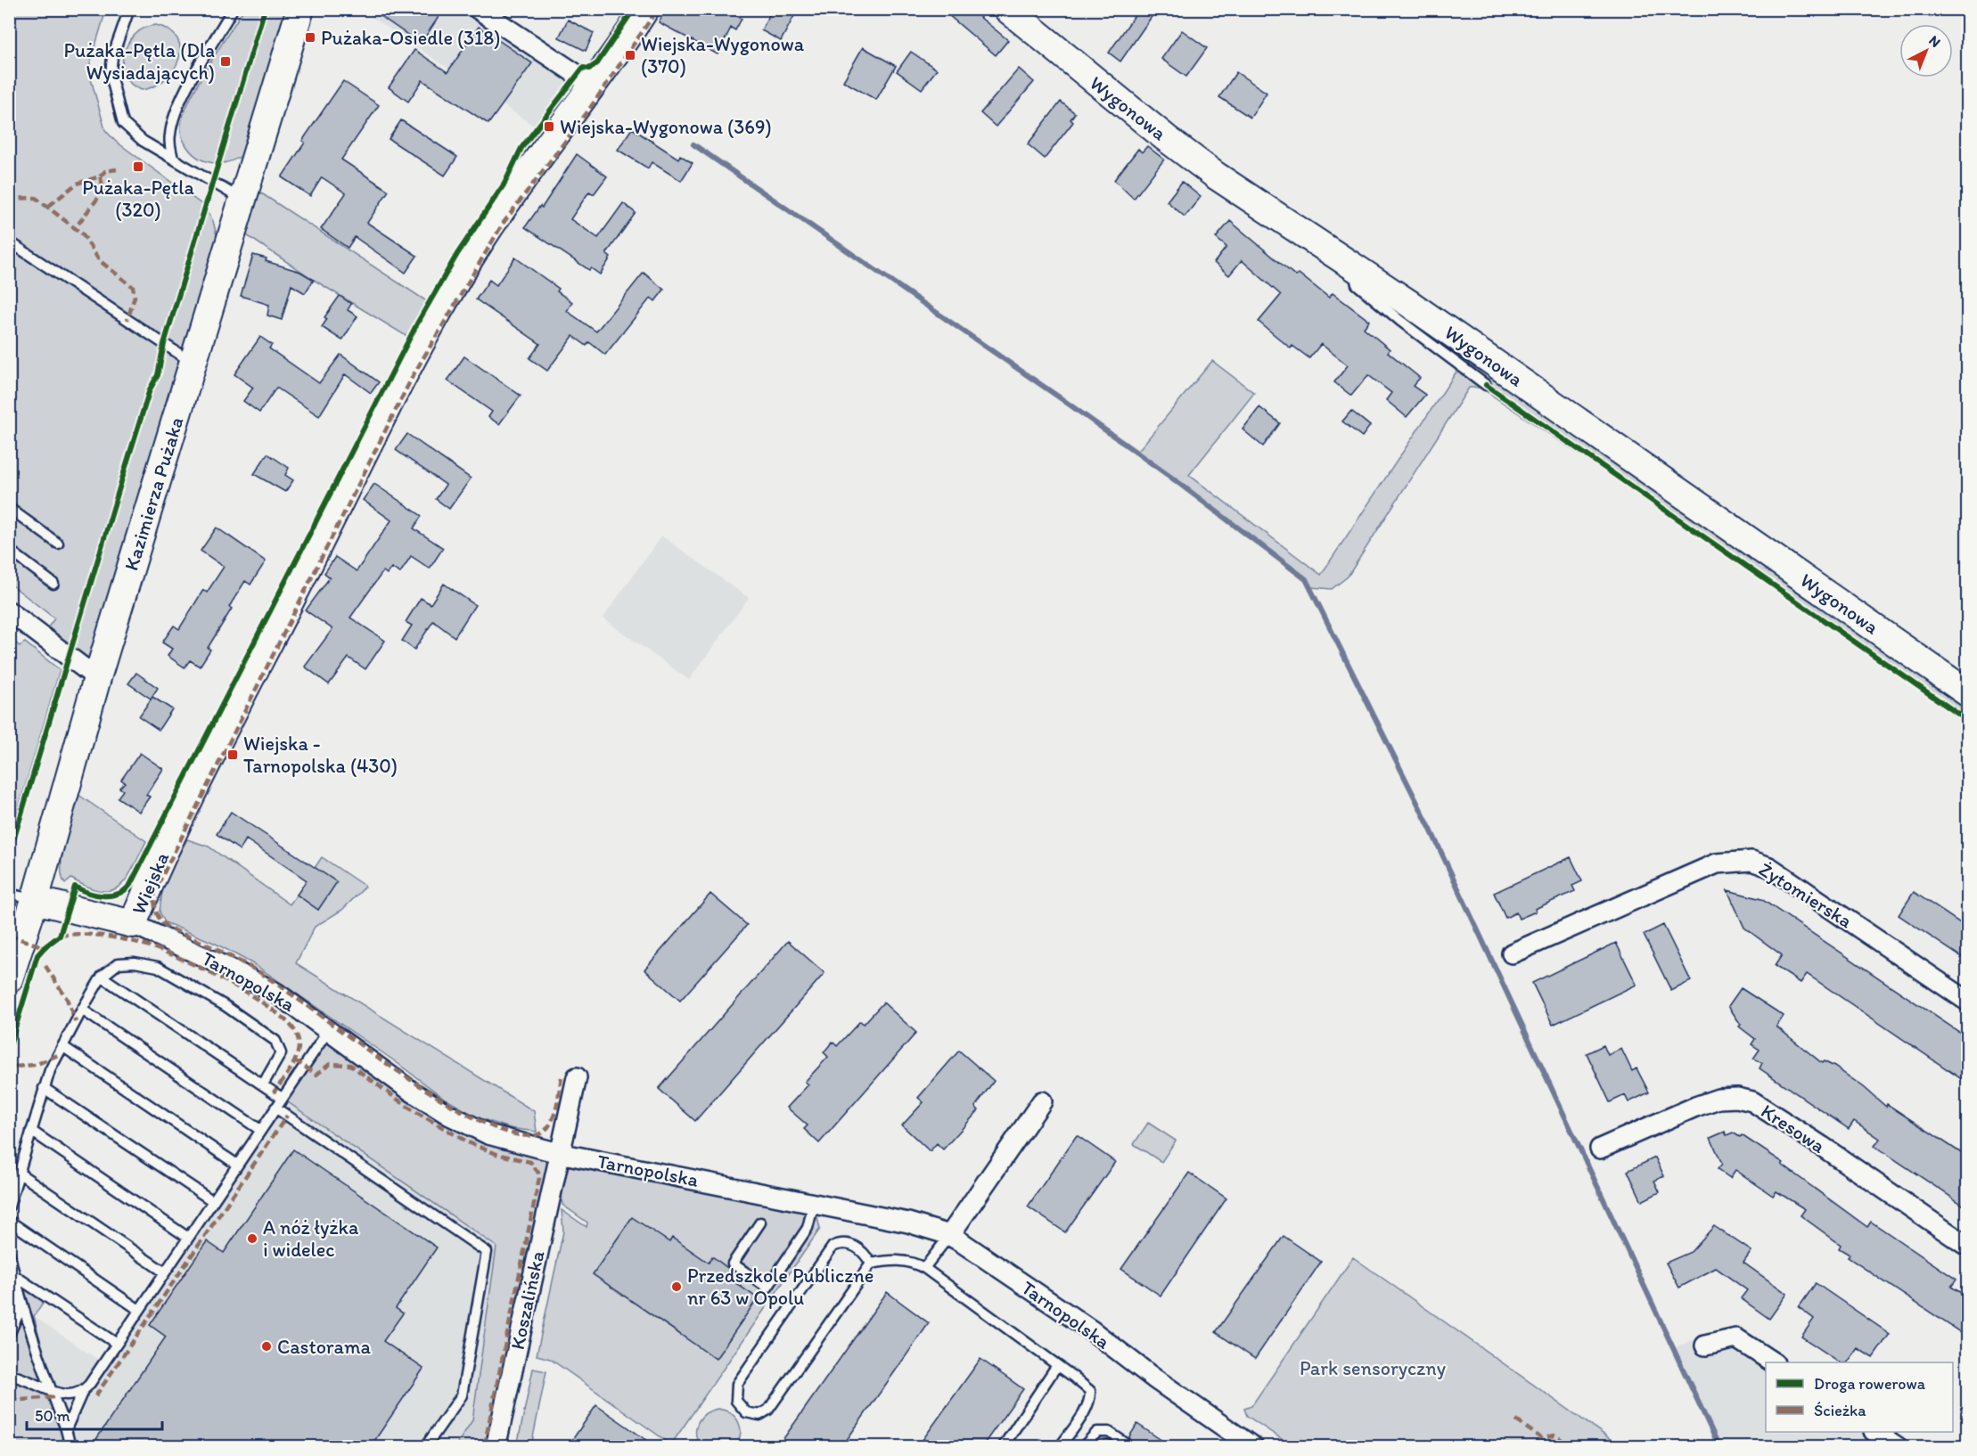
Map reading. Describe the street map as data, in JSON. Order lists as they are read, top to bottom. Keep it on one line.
{"streets":{"street":["Wygonowa","Kazimierza Pużaka","Wiejska","Żytomierska","Tarnopolska","Kresowa","Koszalińska"]},"crossings":[["Kazimierza Pużaka","Tarnopolska"],["Wiejska","Tarnopolska"],["Tarnopolska","Koszalińska"]],"parks":["Park sensoryczny"],"places":{"transit":["Pużaka-Osiedle (318)","Wiejska-Wygonowa (370)","Pużaka-Pętla (Dla Wysiadających)","Wiejska-Wygonowa (369)","Pużaka-Pętla (320)","Wiejska - Tarnopolska (430)"],"other":["A nóż łyżka i widelec","Przedszkole Publiczne nr 63 w Opolu","Castorama"]},"legend":["Droga rowerowa","Ścieżka"],"scale_bar":"50 m","north":"top right"}
